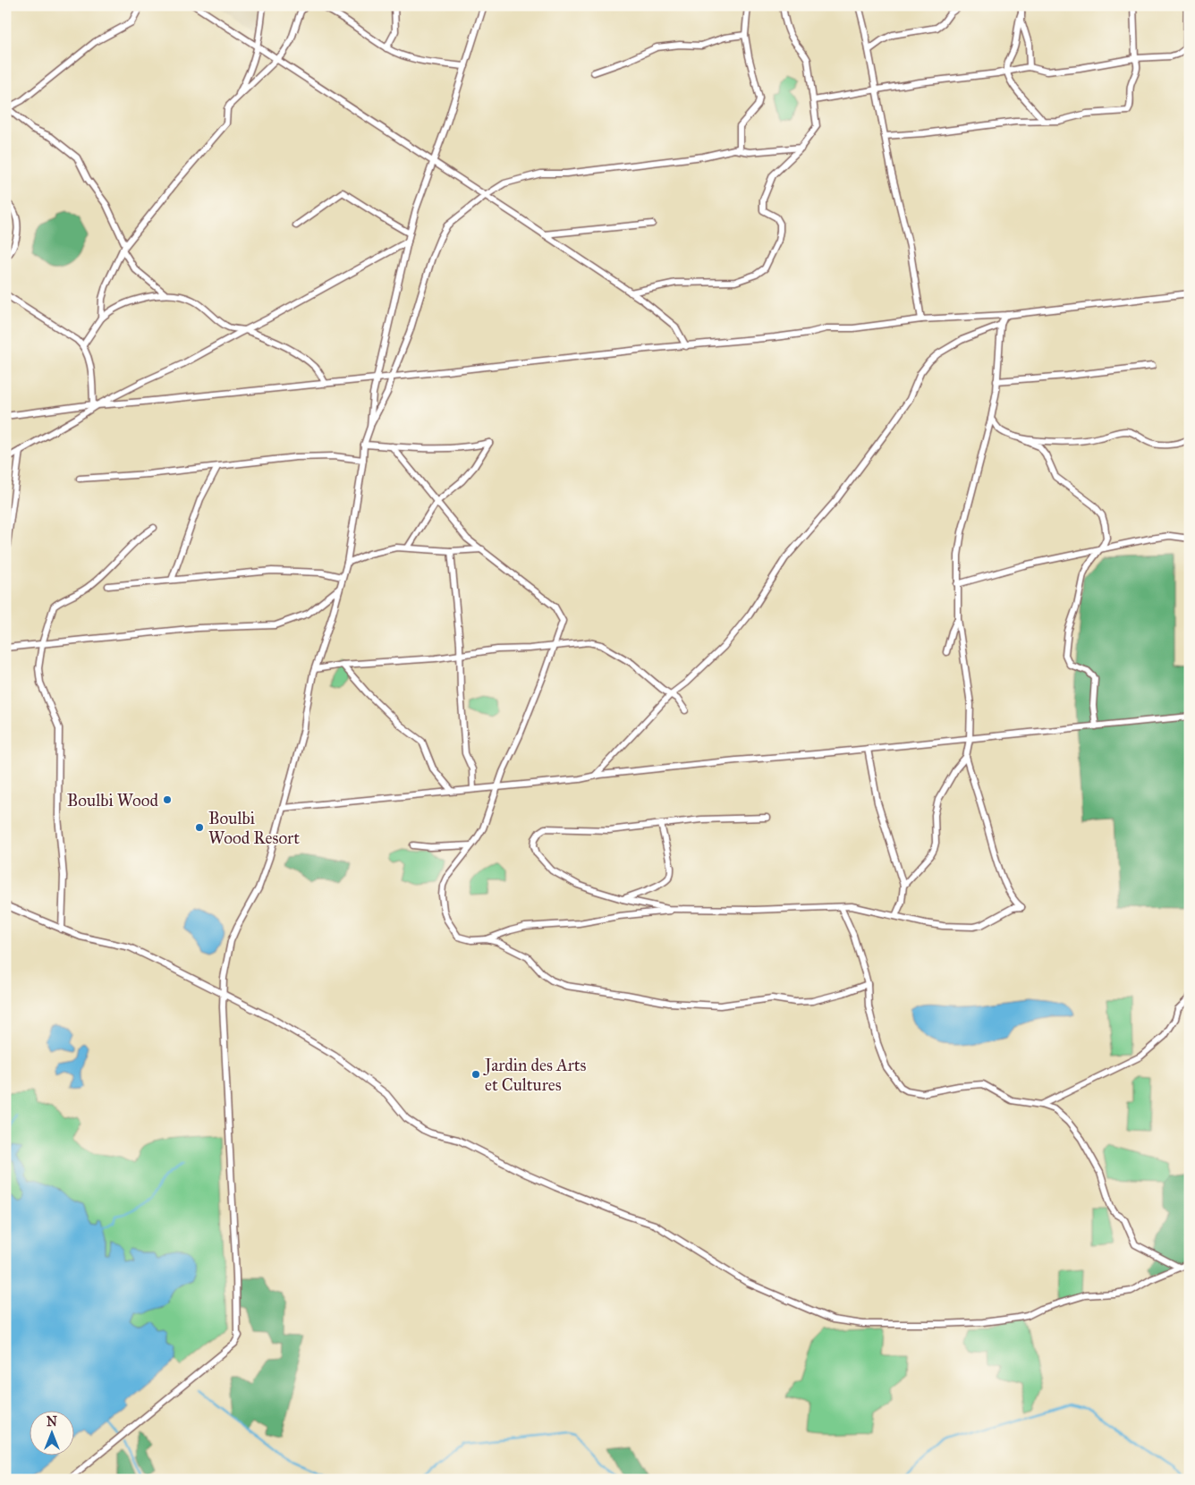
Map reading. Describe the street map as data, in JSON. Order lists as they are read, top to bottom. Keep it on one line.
{"places":["Boulbi Wood","Boulbi Wood Resort","Jardin des Arts et Cultures"],"north":"top"}
